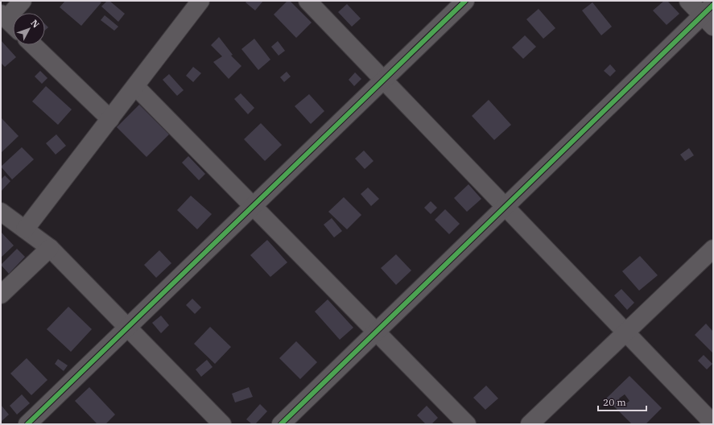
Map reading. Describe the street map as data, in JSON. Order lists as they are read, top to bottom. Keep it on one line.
{"scale_bar":"20 m","north":"top right"}
